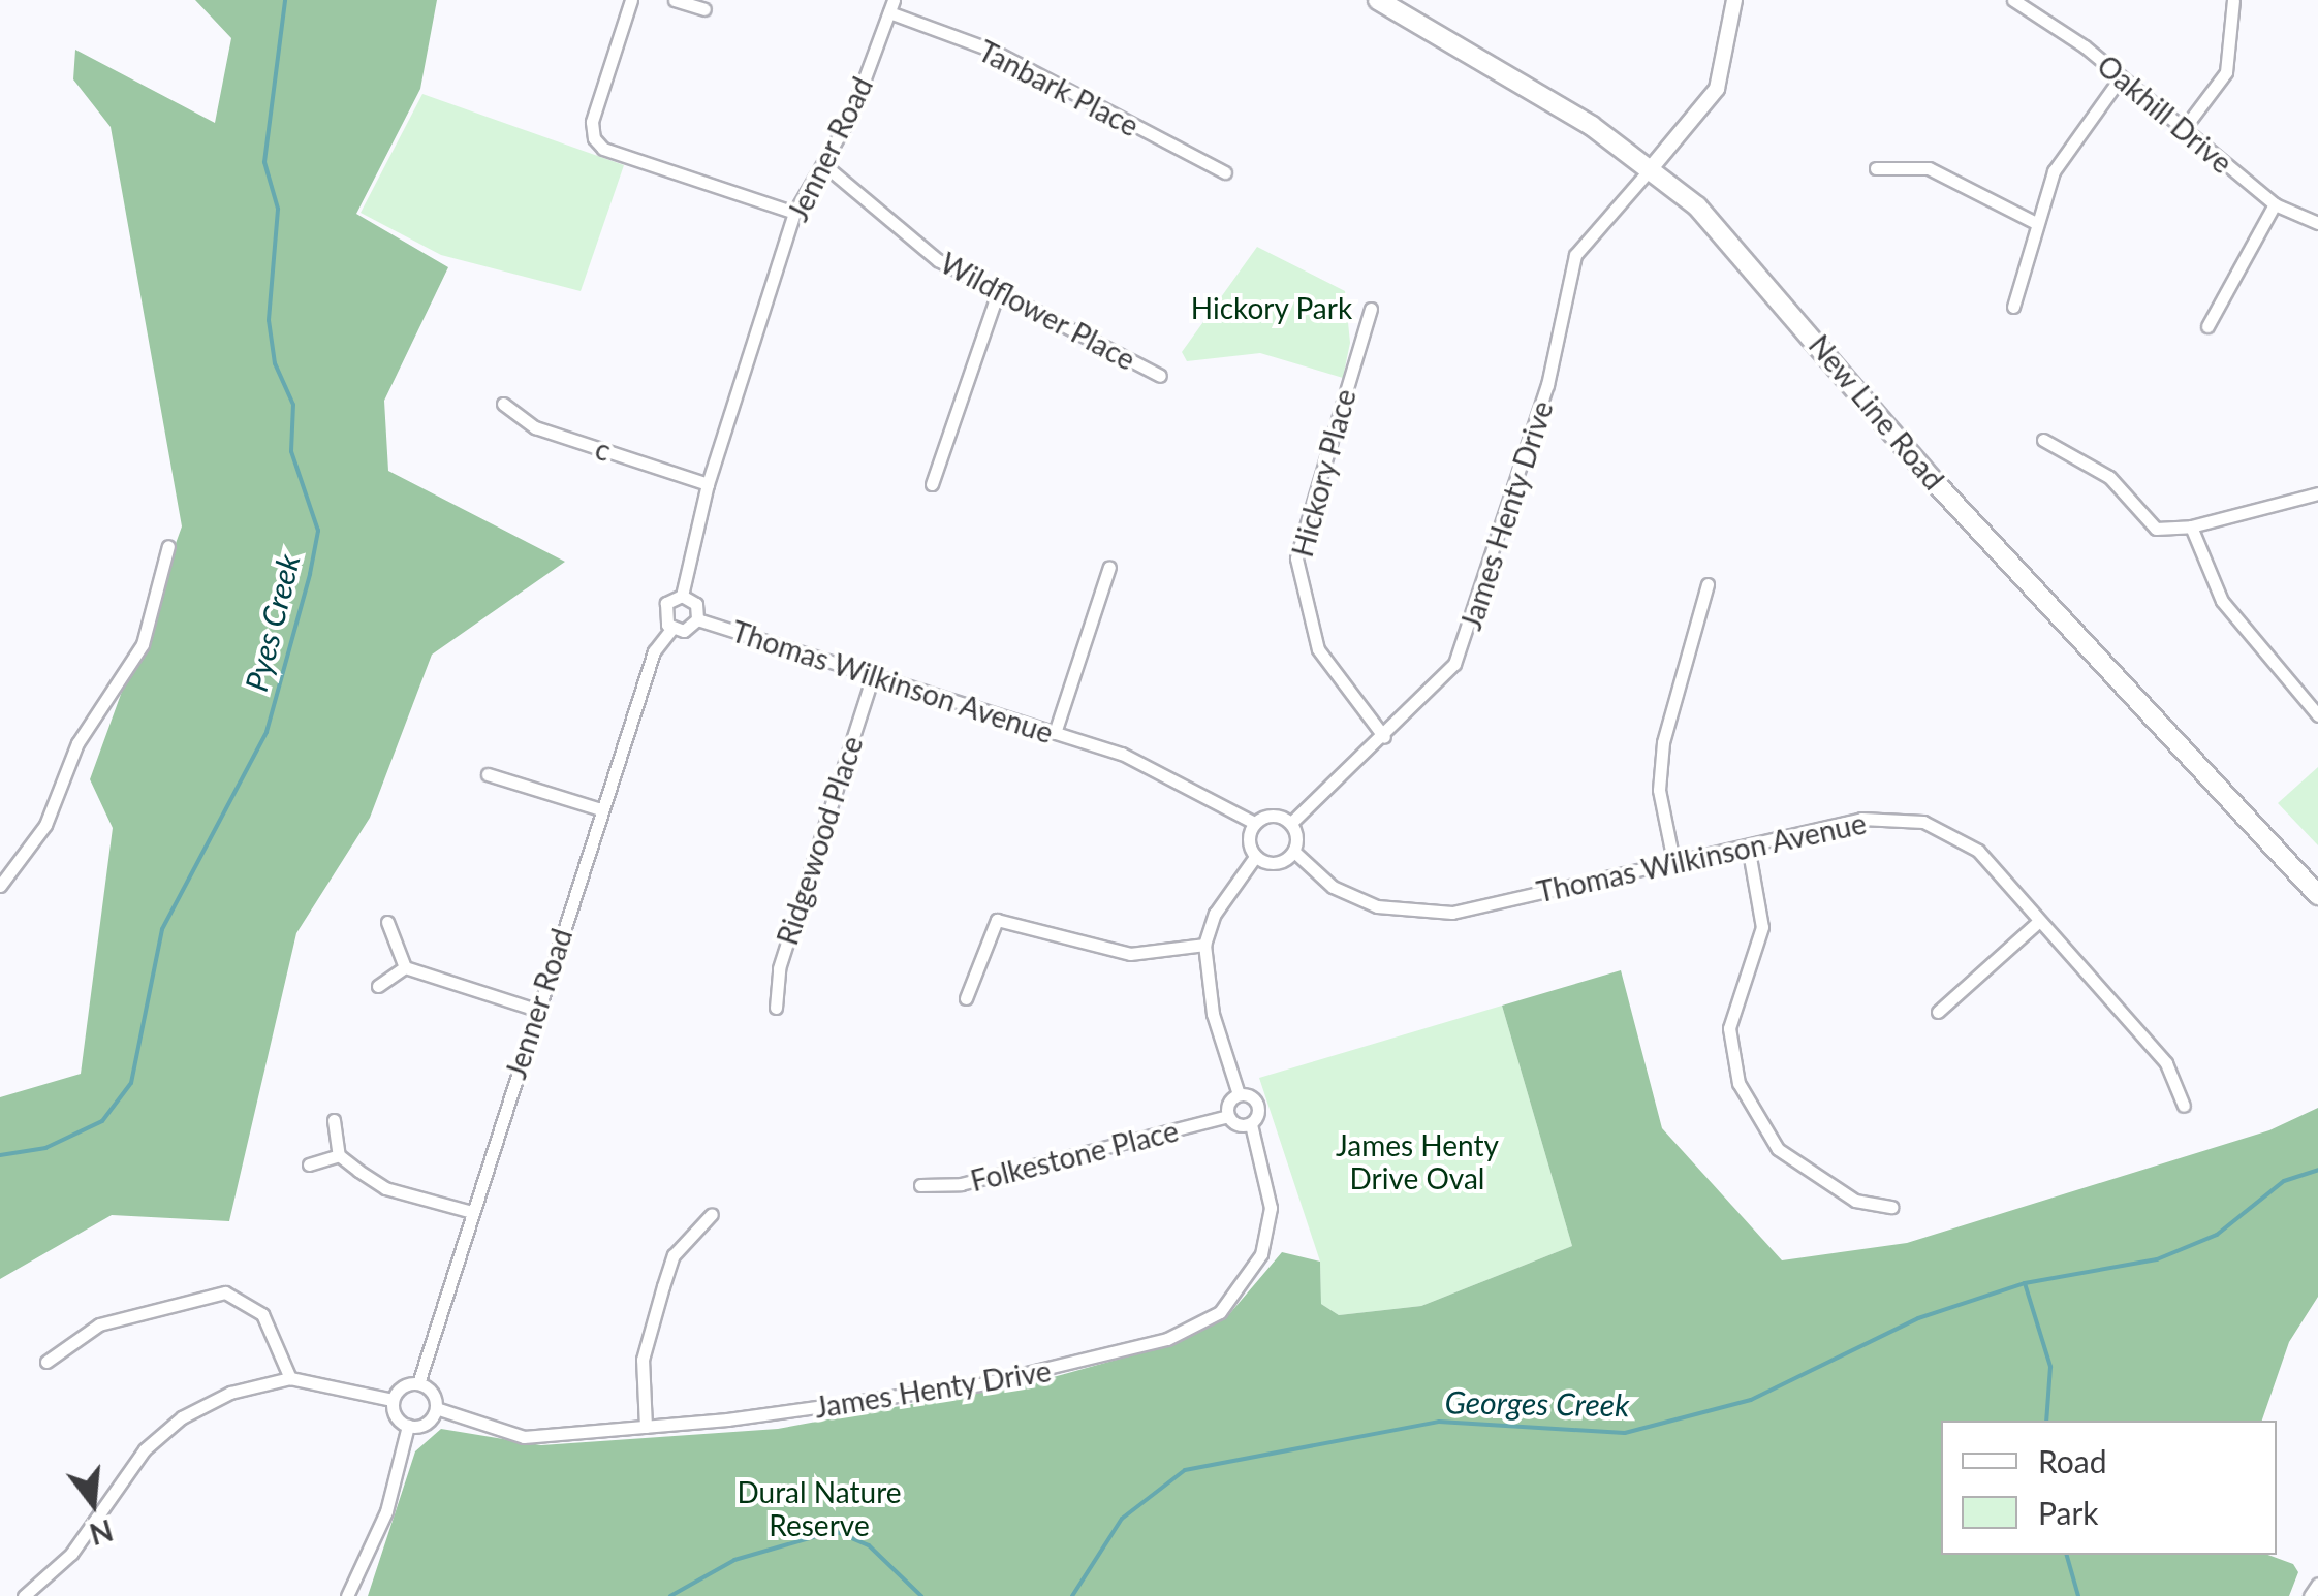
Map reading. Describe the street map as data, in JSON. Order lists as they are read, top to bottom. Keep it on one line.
{"streets":{"main road":["New Line Road"],"street":["Tanbark Place","Oakhill Drive","Jenner Road","Wildflower Place","c","Hickory Place","James Henty Drive","Thomas Wilkinson Avenue","Ridgewood Place","Folkestone Place"]},"crossings":[["Tanbark Place","Jenner Road"],["Jenner Road","Wildflower Place"],["Jenner Road","c"],["Jenner Road","Thomas Wilkinson Avenue"],["New Line Road","James Henty Drive"],["Hickory Place","James Henty Drive"],["James Henty Drive","Thomas Wilkinson Avenue"],["Thomas Wilkinson Avenue","Ridgewood Place"]],"water":["Pyes Creek","Georges Creek"],"parks":["Hickory Park","James Henty Drive Oval","Dural Nature Reserve"],"legend":["Road","Park"],"north":"bottom"}
